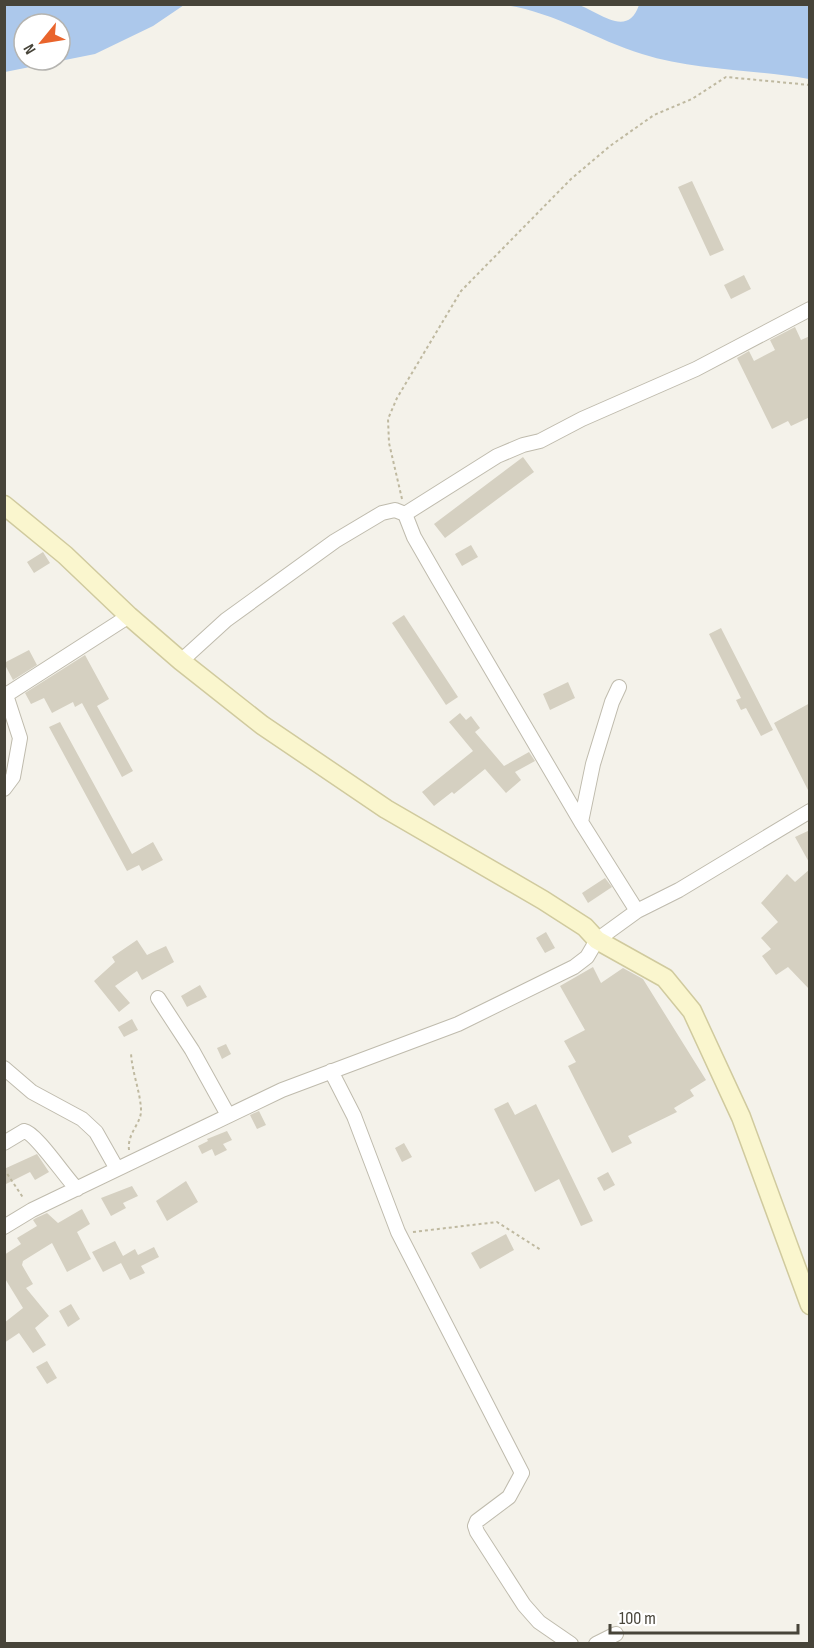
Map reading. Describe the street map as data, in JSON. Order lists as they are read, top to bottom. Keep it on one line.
{"scale_bar":"100 m","north":"bottom left"}
